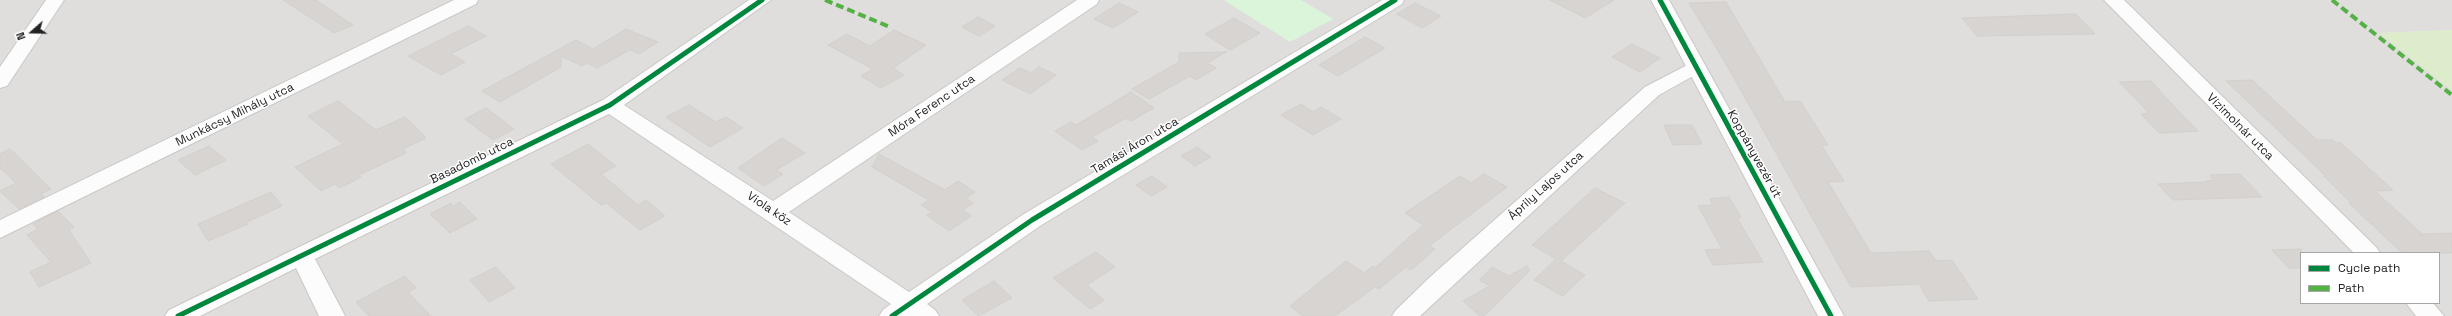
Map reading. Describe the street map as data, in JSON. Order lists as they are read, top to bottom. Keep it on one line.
{"streets":{"street":["Móra Ferenc utca","Munkácsy Mihály utca","Vízimolnár utca","Tamási Áron utca","Koppányvezér út","Basadomb utca","Áprily Lajos utca","Viola köz"]},"crossings":[["Móra Ferenc utca","Viola köz"],["Tamási Áron utca","Viola köz"],["Koppányvezér út","Áprily Lajos utca"],["Basadomb utca","Viola köz"]],"legend":["Cycle path","Path"],"north":"left"}
